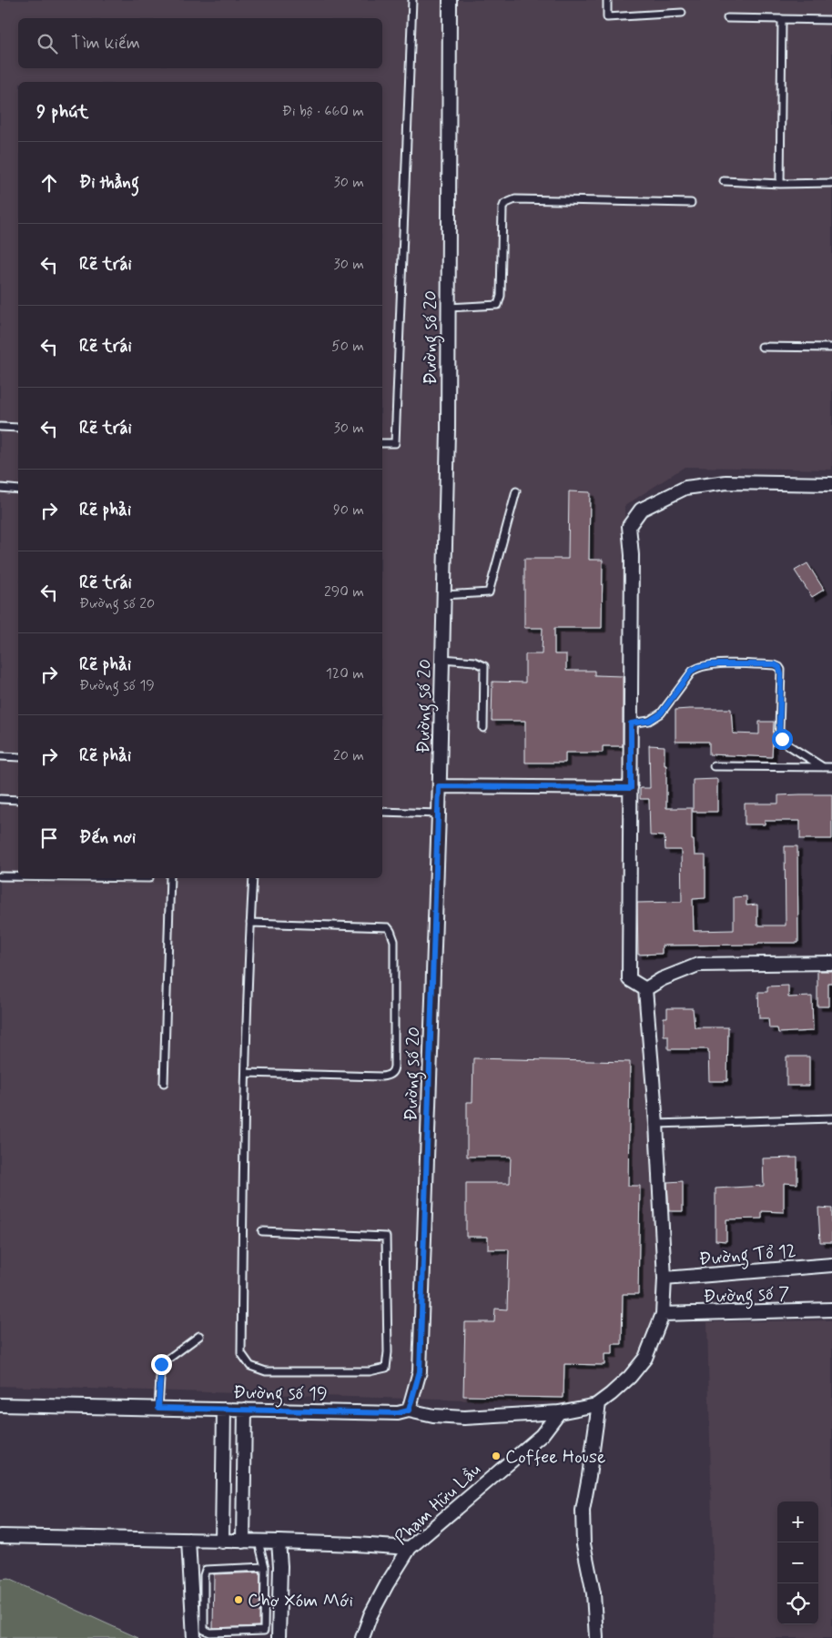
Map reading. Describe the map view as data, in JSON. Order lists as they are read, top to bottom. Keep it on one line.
{"streets":{"street":["Đường số 20","Đường Tổ 12","Đường số 7","Đường số 19","Phạm Hữu Lầu"]},"crossings":[["Đường số 20","Đường số 19"],["Đường số 19","Phạm Hữu Lầu"]],"places":["Coffee House","Chợ Xóm Mới"],"page":{"search":"Tìm kiếm","heading":["9 phút","Đi bộ · 660 m"],"list":[["Đi thẳng","30 m"],["Rẽ trái","30 m"],["Rẽ trái","50 m"],["Rẽ trái","30 m"],["Rẽ phải","90 m"],["Rẽ trái","Đường số 20","290 m"],["Rẽ phải","Đường số 19","120 m"],["Rẽ phải","20 m"],"Đến nơi"],"map_buttons":["+","−"]}}
